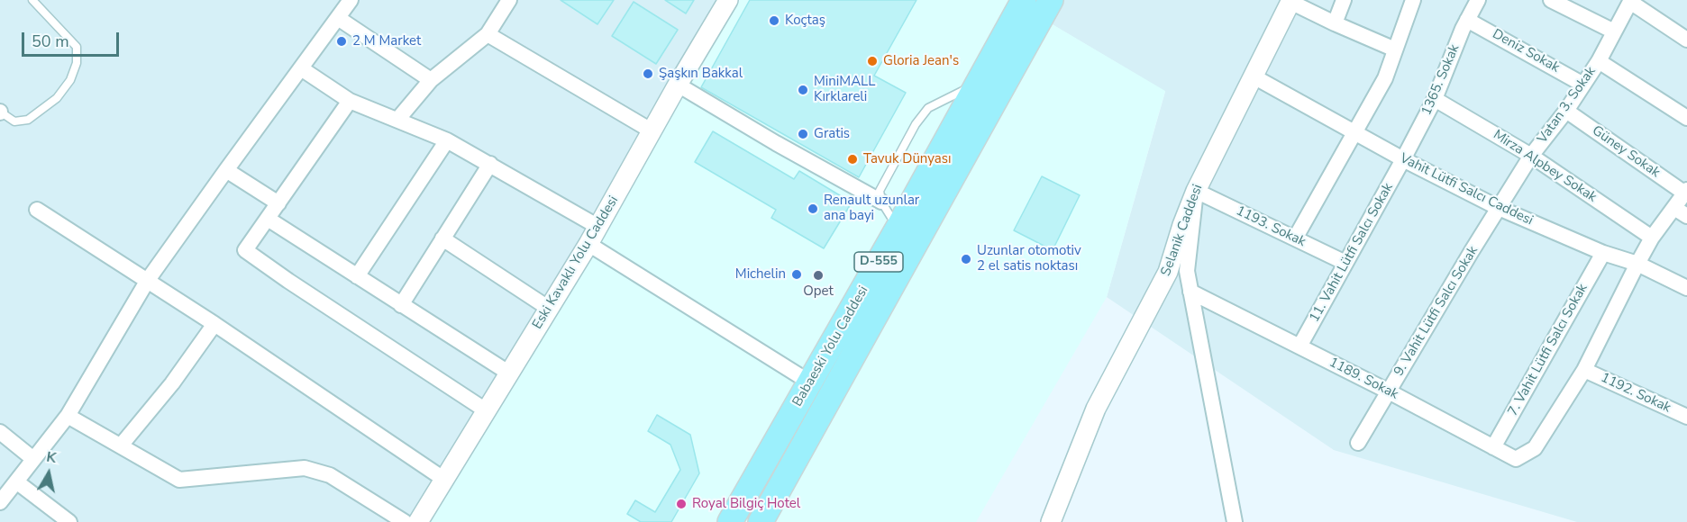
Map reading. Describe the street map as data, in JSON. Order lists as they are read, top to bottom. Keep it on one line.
{"streets":{"highway":["D-555","Babaeski Yolu Caddesi"],"street":["Deniz Sokak","1365. Sokak","Vatan 3. Sokak","Güney Sokak","Mirza Alpbey Sokak","Vahit Lütfi Salcı Caddesi","1193. Sokak","Selanik Caddesi","11. Vahit Lütfi Salcı Sokak","Eski Kavaklı Yolu Caddesi","9. Vahit Lütfi Salcı Sokak","7. Vahit Lütfi Salcı Sokak","1189. Sokak","1192. Sokak"]},"crossings":[["Deniz Sokak","1365. Sokak"],["Deniz Sokak","Vatan 3. Sokak"],["1365. Sokak","Mirza Alpbey Sokak"],["1365. Sokak","Vahit Lütfi Salcı Caddesi"],["1365. Sokak","11. Vahit Lütfi Salcı Sokak"],["Vatan 3. Sokak","Güney Sokak"],["Vatan 3. Sokak","Mirza Alpbey Sokak"],["Vatan 3. Sokak","Vahit Lütfi Salcı Caddesi"],["Vatan 3. Sokak","9. Vahit Lütfi Salcı Sokak"],["Vahit Lütfi Salcı Caddesi","Selanik Caddesi"],["Vahit Lütfi Salcı Caddesi","11. Vahit Lütfi Salcı Sokak"],["Vahit Lütfi Salcı Caddesi","9. Vahit Lütfi Salcı Sokak"],["Vahit Lütfi Salcı Caddesi","7. Vahit Lütfi Salcı Sokak"],["1193. Sokak","Selanik Caddesi"],["1193. Sokak","11. Vahit Lütfi Salcı Sokak"],["11. Vahit Lütfi Salcı Sokak","1189. Sokak"],["9. Vahit Lütfi Salcı Sokak","1189. Sokak"],["7. Vahit Lütfi Salcı Sokak","1189. Sokak"],["1189. Sokak","1192. Sokak"]],"places":["Koçtaş","2 M Market","Gloria Jean's","Şaşkın Bakkal","MiniMALL Kırklareli","Gratis","Tavuk Dünyası","Renault uzunlar ana bayi","Uzunlar otomotiv 2 el satis noktası","Michelin","Opet","Royal Bilgiç Hotel"],"scale_bar":"50 m","north":"top"}
